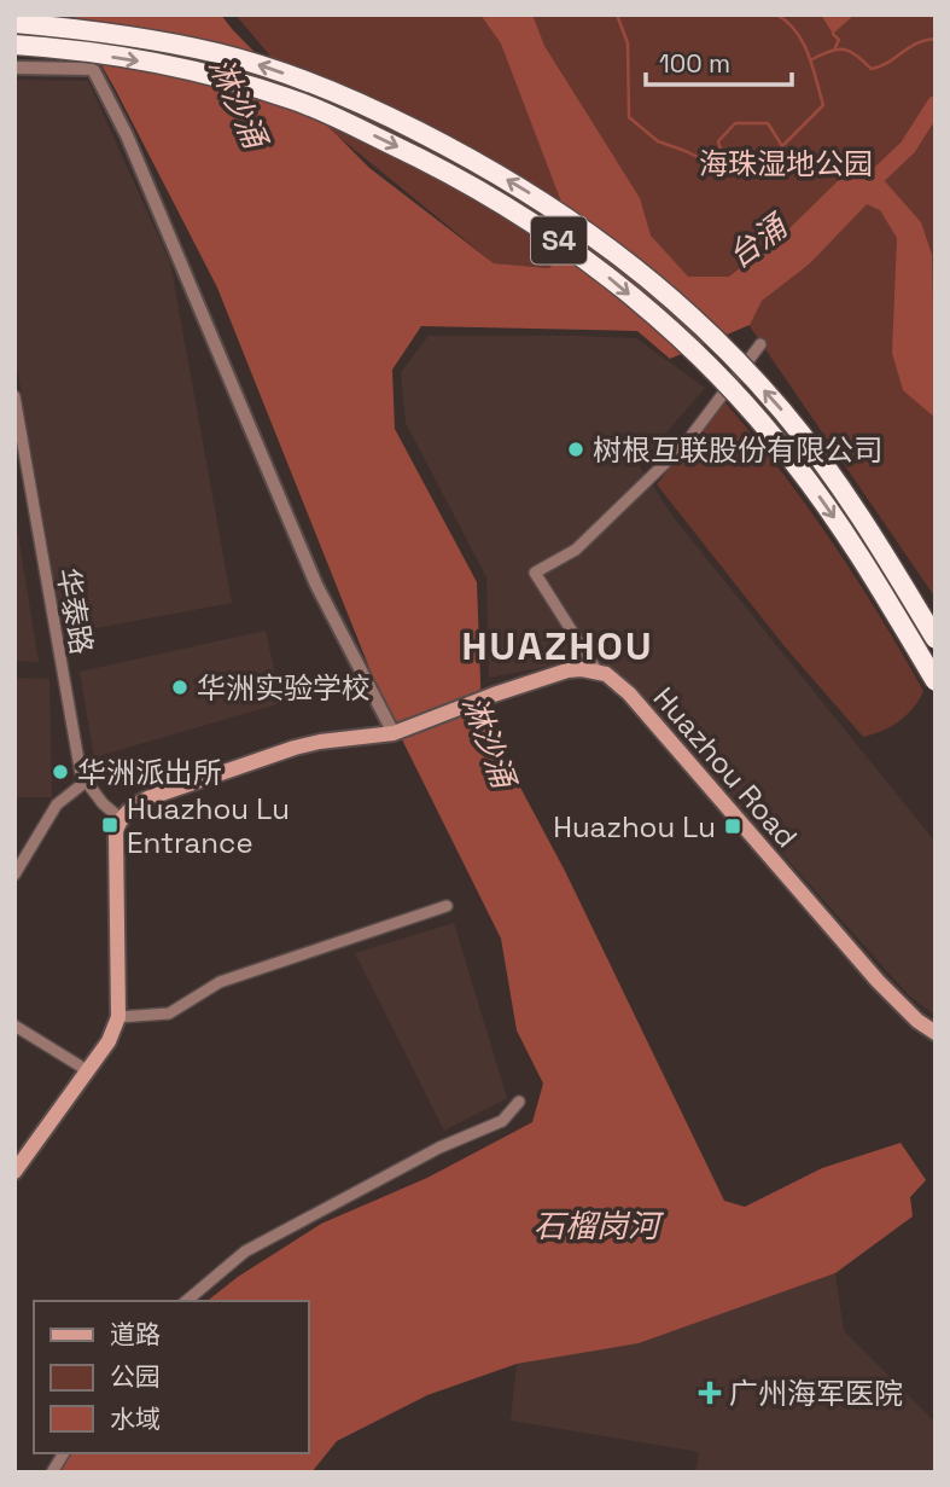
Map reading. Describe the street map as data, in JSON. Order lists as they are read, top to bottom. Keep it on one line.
{"streets":{"highway":["S4"],"main road":["Huazhou Road"],"street":["华泰路"]},"districts":["HUAZHOU"],"water":["淋沙涌","台涌","石榴岗河"],"parks":["海珠湿地公园"],"places":{"other":["树根互联股份有限公司","华洲实验学校","华洲派出所"],"transit":["Huazhou Lu Entrance","Huazhou Lu"],"health":["广州海军医院"]},"legend":["道路","公园","水域"],"scale_bar":"100 m"}
